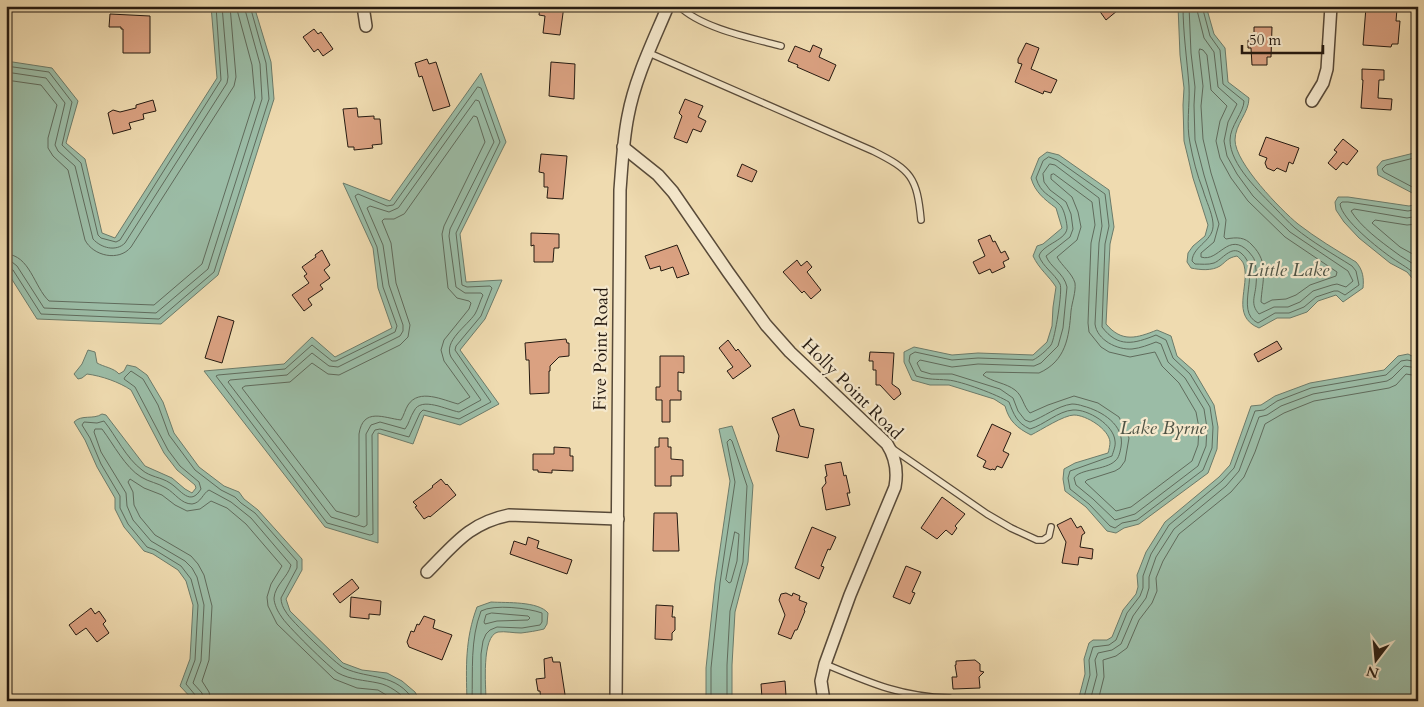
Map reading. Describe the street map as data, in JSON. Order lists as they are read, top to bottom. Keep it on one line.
{"streets":{"street":["Five Point Road","Holly Point Road"]},"crossings":[["Five Point Road","Holly Point Road"]],"water":["Little Lake","Lake Byrne"],"scale_bar":"50 m","north":"bottom"}
